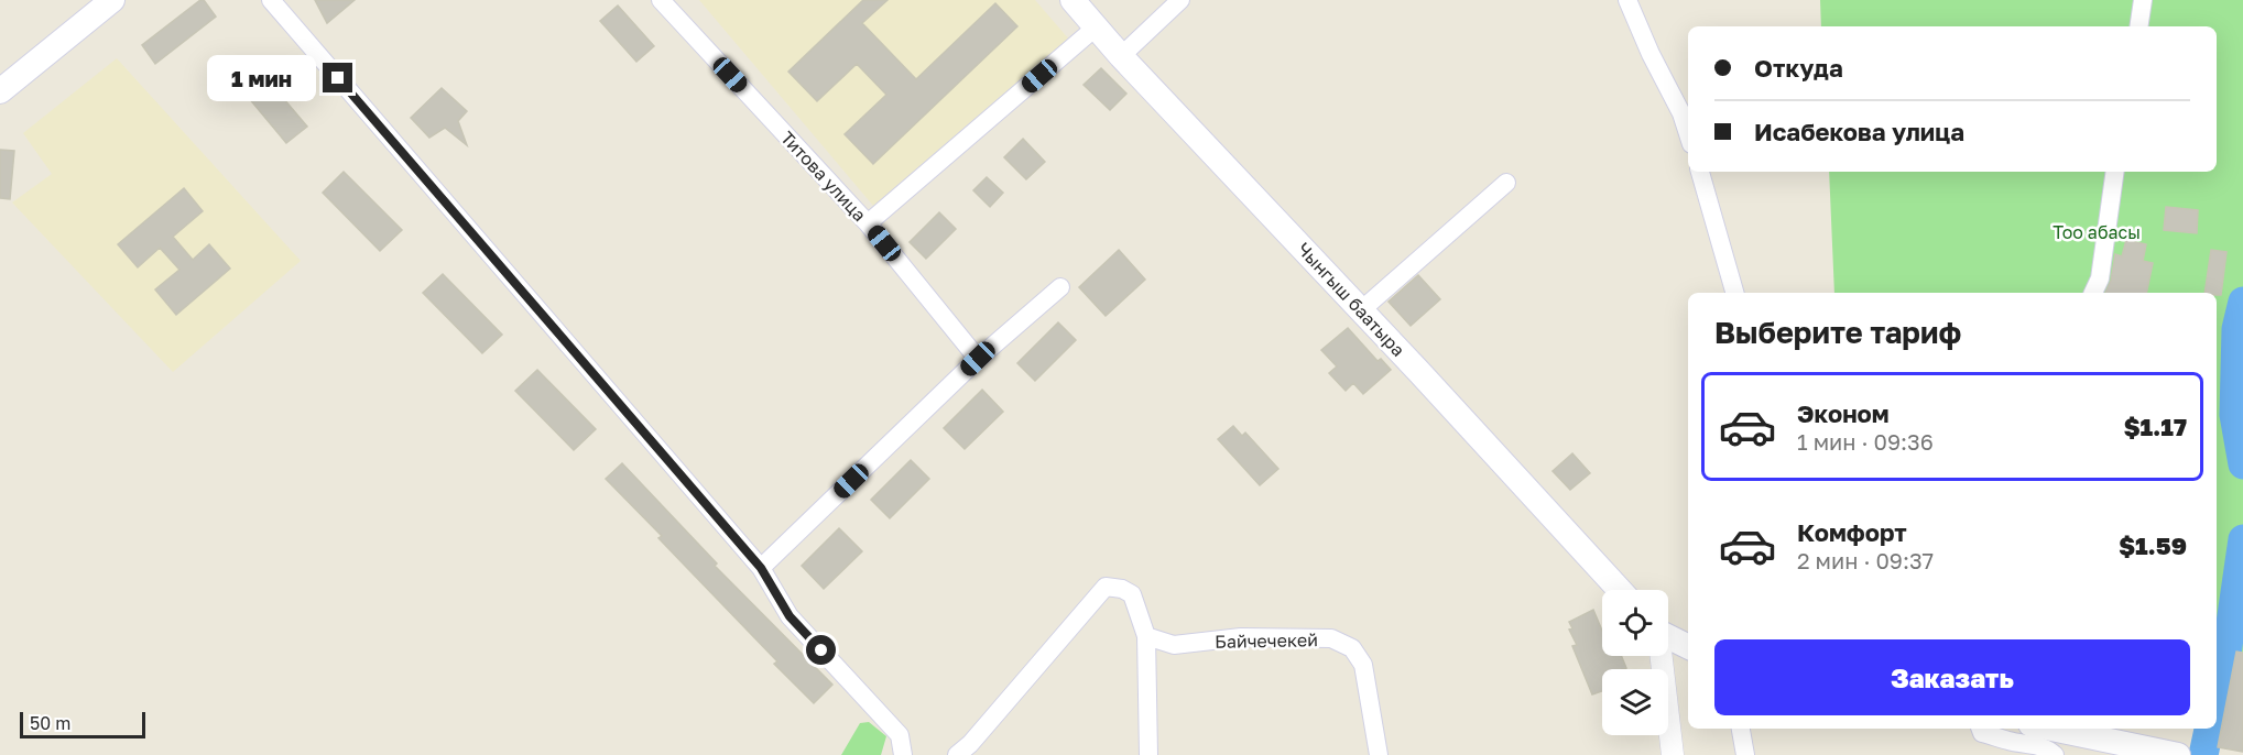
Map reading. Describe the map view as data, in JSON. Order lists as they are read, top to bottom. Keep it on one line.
{"streets":{"main road":["Чынгыш баатыра"],"street":["Титова улица","Байчечекей"]},"parks":["Тоо абасы"],"scale_bar":"50 m","page":{"banner":["Откуда","Исабекова улица"],"bubble":"1 мин","heading":"Выберите тариф","list":[{"name":"Эконом","note":"1 мин · 09:36","value":"$1.17"},{"name":"Комфорт","note":"2 мин · 09:37","value":"$1.59"}],"buttons":"Заказать","scale":"50 m"}}
